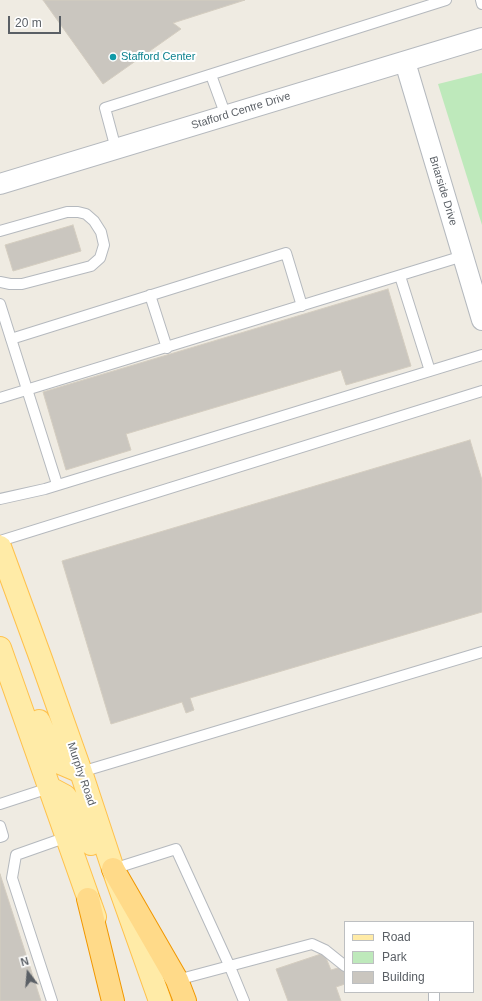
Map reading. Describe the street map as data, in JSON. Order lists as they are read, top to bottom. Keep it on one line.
{"streets":{"main road":["Murphy Road"],"street":["Stafford Centre Drive","Briarside Drive"]},"crossings":[["Stafford Centre Drive","Briarside Drive"]],"places":["Stafford Center"],"legend":["Road","Park","Building"],"scale_bar":"20 m","north":"top"}
